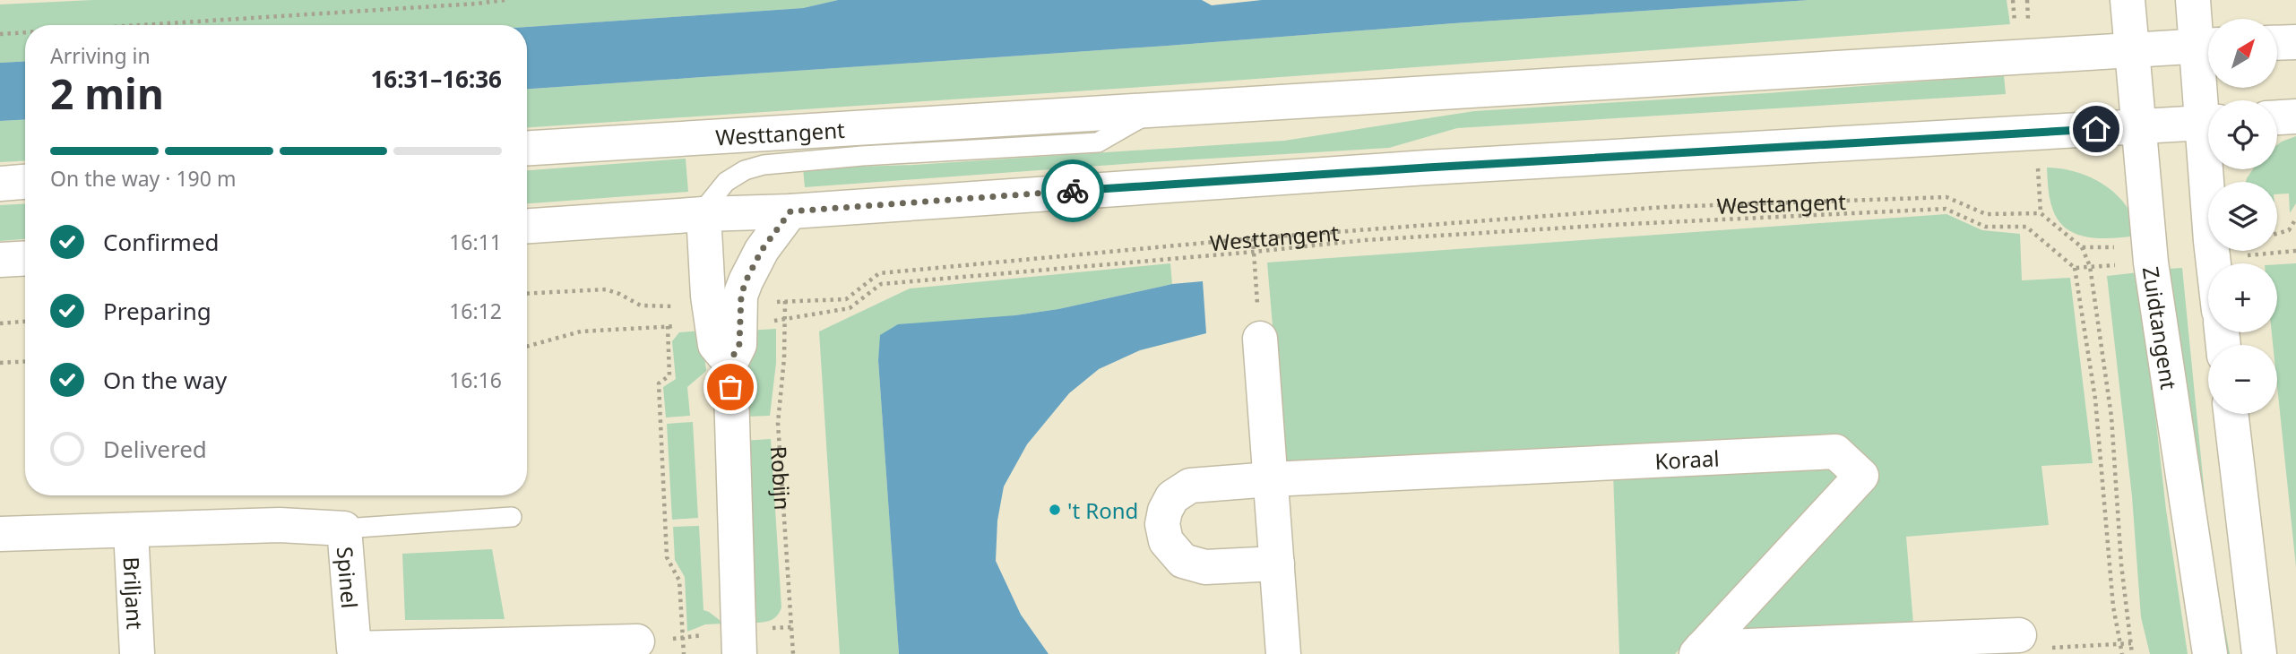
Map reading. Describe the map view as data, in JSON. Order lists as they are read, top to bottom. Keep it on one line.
{"streets":{"main road":["Westtangent","Zuidtangent","Koraal","Spinel","Briljant"],"path":["Robijn"]},"crossings":[["Westtangent","Zuidtangent"],["Westtangent","Robijn"],["Spinel","Briljant"]],"places":["'t Rond"],"north":"top right","page":{"map_buttons":["+","−"],"heading":["2 min","Arriving in","16:31–16:36"],"bar":"On the way · 190 m","list":[["Confirmed","16:11"],["Preparing","16:12"],["On the way","16:16"],"Delivered"]}}
